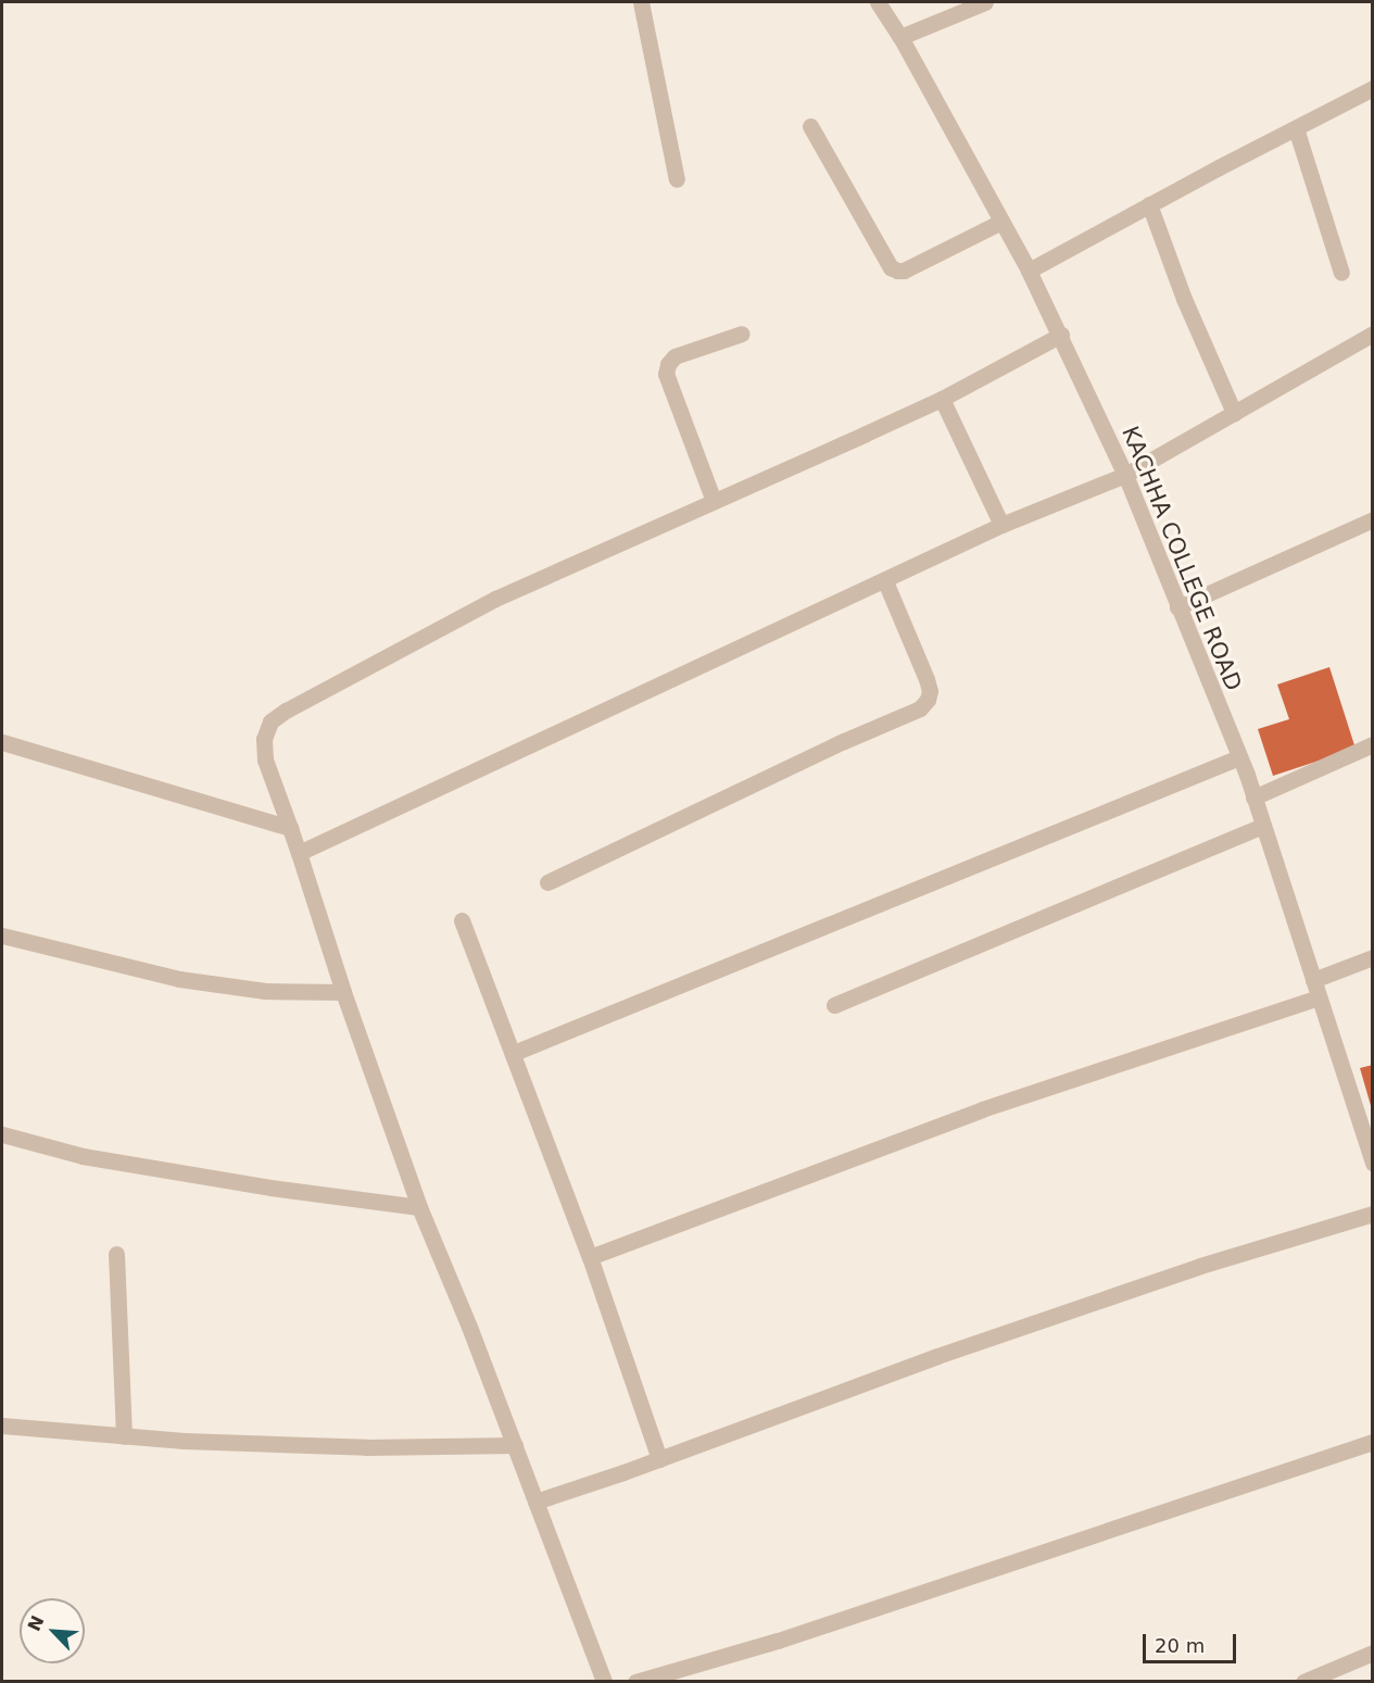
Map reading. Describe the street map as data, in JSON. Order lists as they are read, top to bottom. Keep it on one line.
{"streets":{"street":["KACHHA COLLEGE ROAD"]},"scale_bar":"20 m","north":"top left"}
